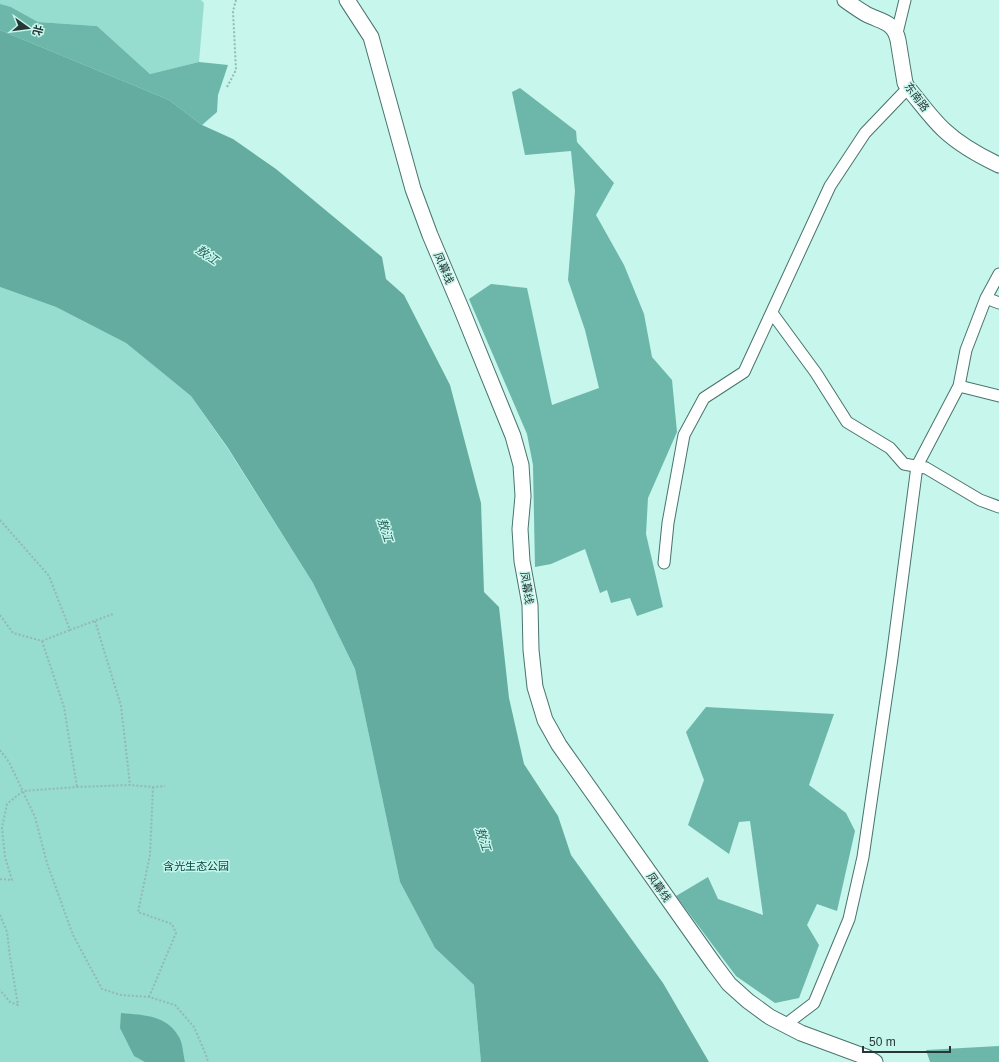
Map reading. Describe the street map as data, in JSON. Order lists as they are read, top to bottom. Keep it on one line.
{"streets":{"main road":["东南路","凤幕线"]},"water":["敖江"],"parks":["含光生态公园"],"scale_bar":"50 m","north":"right"}
